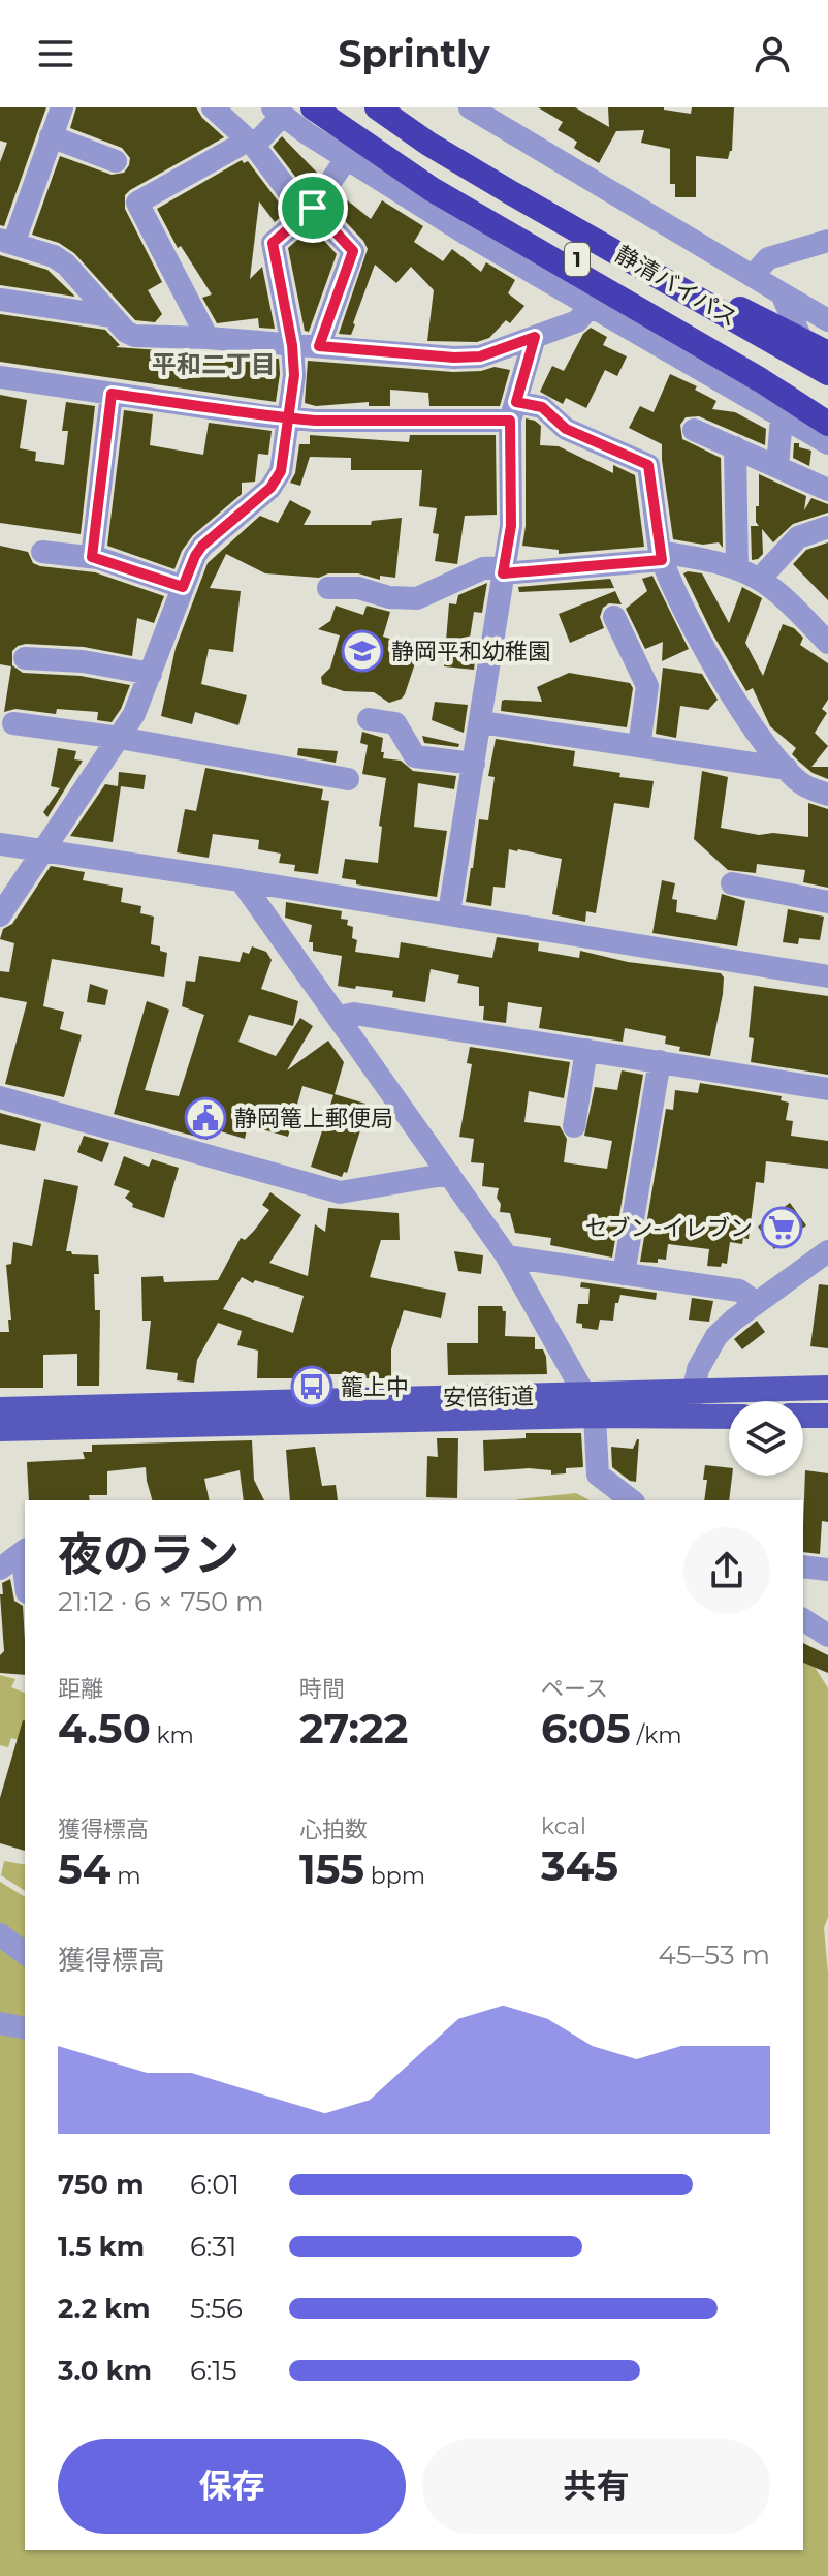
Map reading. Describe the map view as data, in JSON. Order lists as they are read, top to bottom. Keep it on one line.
{"streets":{"highway":["1","静清バイパス"],"main road":["安倍街道"]},"districts":["平和二丁目"],"places":{"school or university":["静岡平和幼稚園"],"public building":["静岡篭上郵便局"],"supermarket":["セブン-イレブン"],"bus stop":["籠上中"]},"page":{"header":"Sprintly","heading":["夜のラン","21:12 · 6 × 750 m"],"stats":[["距離","4.50 km"],["時間","27:22"],["ペース","6:05 /km"],["獲得標高","54 m"],["心拍数","155 bpm"],["kcal","345"]],"chart":["獲得標高","45–53 m"],"list":[{"name":"750 m","note":"6:01"},{"name":"1.5 km","note":"6:31"},{"name":"2.2 km","note":"5:56"},{"name":"3.0 km","note":"6:15"}],"buttons":["保存","共有"]}}
